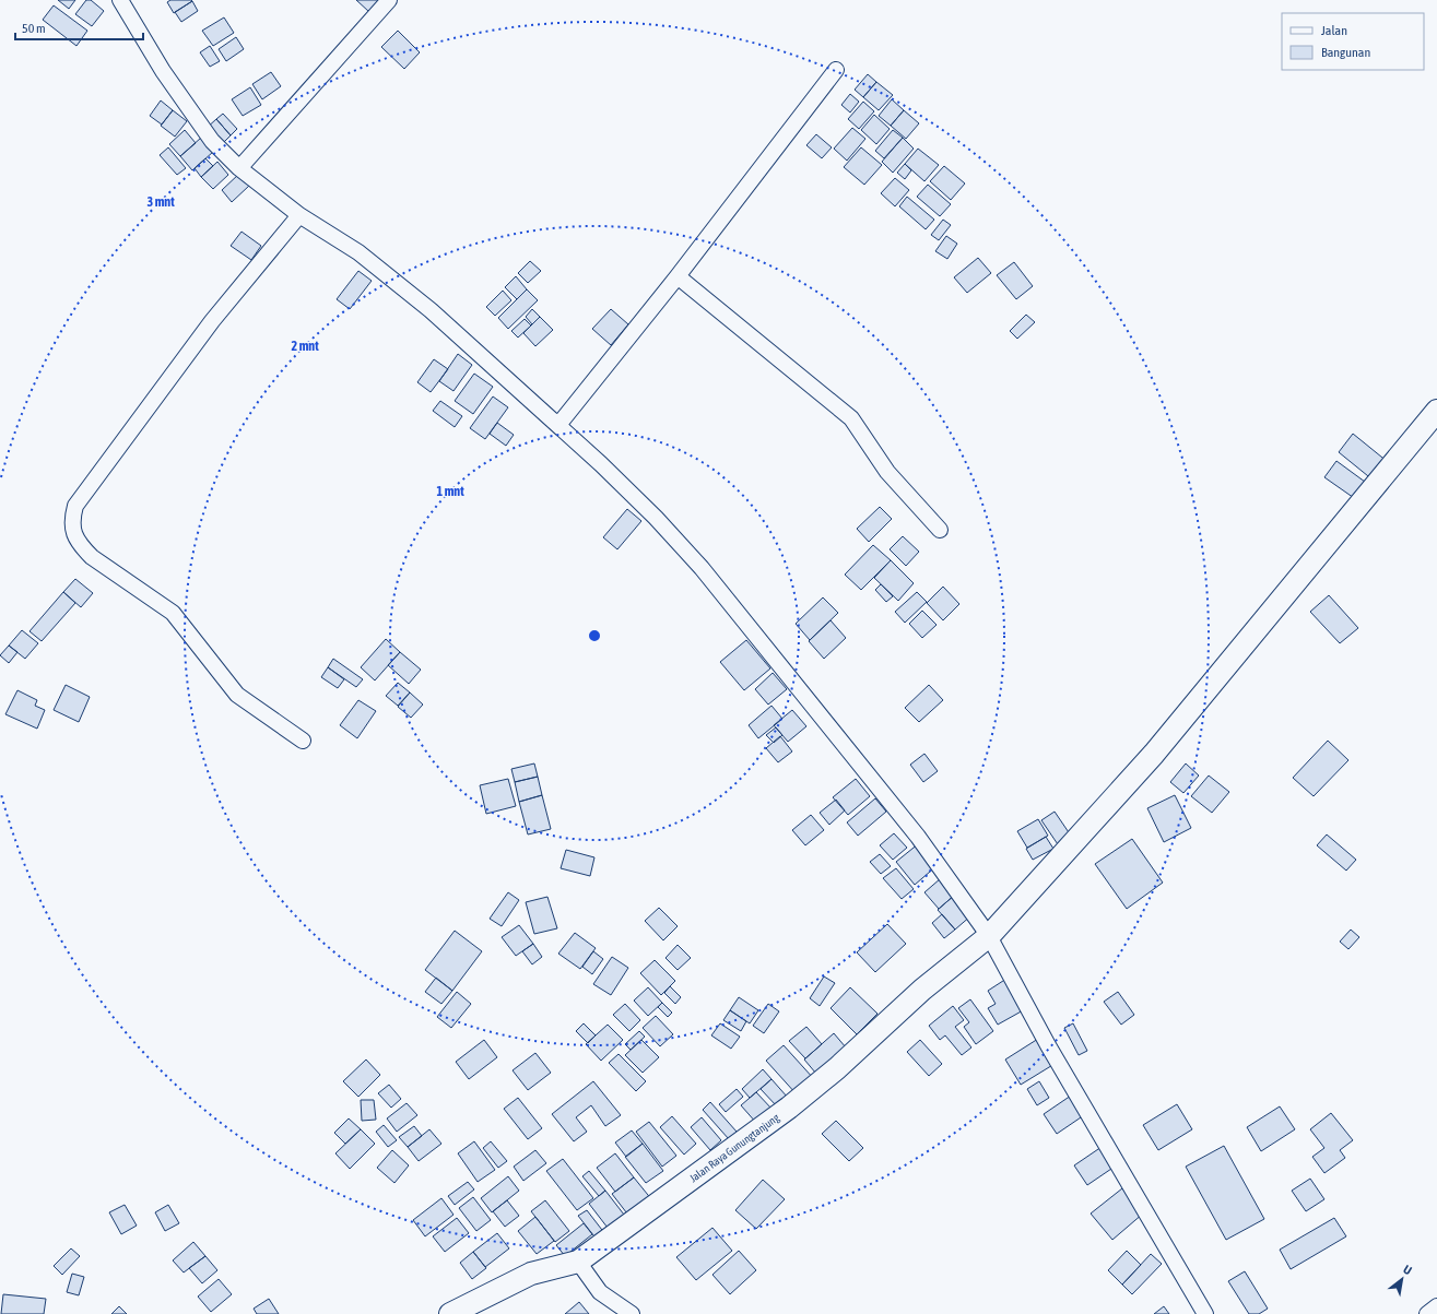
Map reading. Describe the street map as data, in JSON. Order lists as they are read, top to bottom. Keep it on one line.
{"streets":{"main road":["Jalan Raya Gunungtanjung"]},"legend":["Jalan","Bangunan"],"scale_bar":"50 m","north":"top right","rings":["3 mnt","2 mnt","1 mnt"]}
